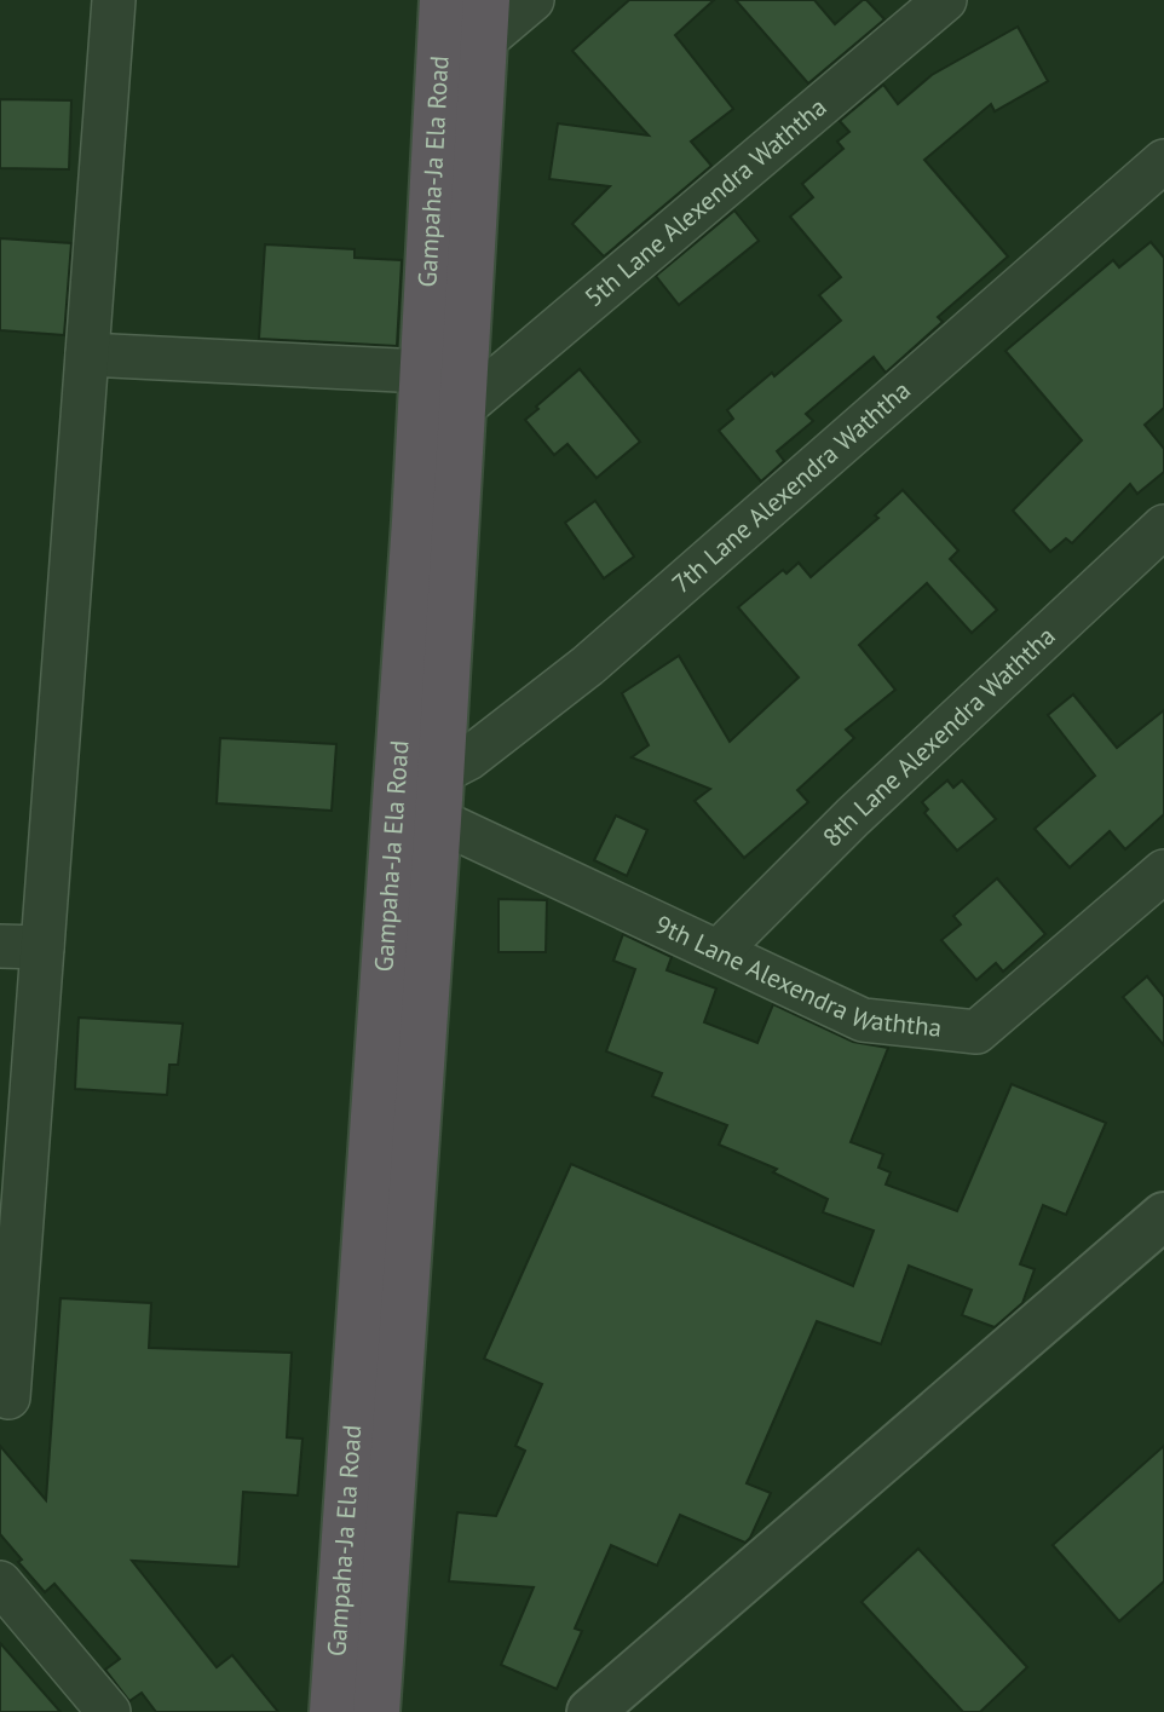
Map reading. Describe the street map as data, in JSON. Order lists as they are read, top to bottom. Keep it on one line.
{"streets":{"highway":["Gampaha-Ja Ela Road"],"street":["5th Lane Alexendra Waththa","7th Lane Alexendra Waththa","8th Lane Alexendra Waththa","9th Lane Alexendra Waththa"]},"crossings":[["Gampaha-Ja Ela Road","5th Lane Alexendra Waththa"],["Gampaha-Ja Ela Road","7th Lane Alexendra Waththa"],["Gampaha-Ja Ela Road","9th Lane Alexendra Waththa"],["7th Lane Alexendra Waththa","9th Lane Alexendra Waththa"],["8th Lane Alexendra Waththa","9th Lane Alexendra Waththa"]]}
